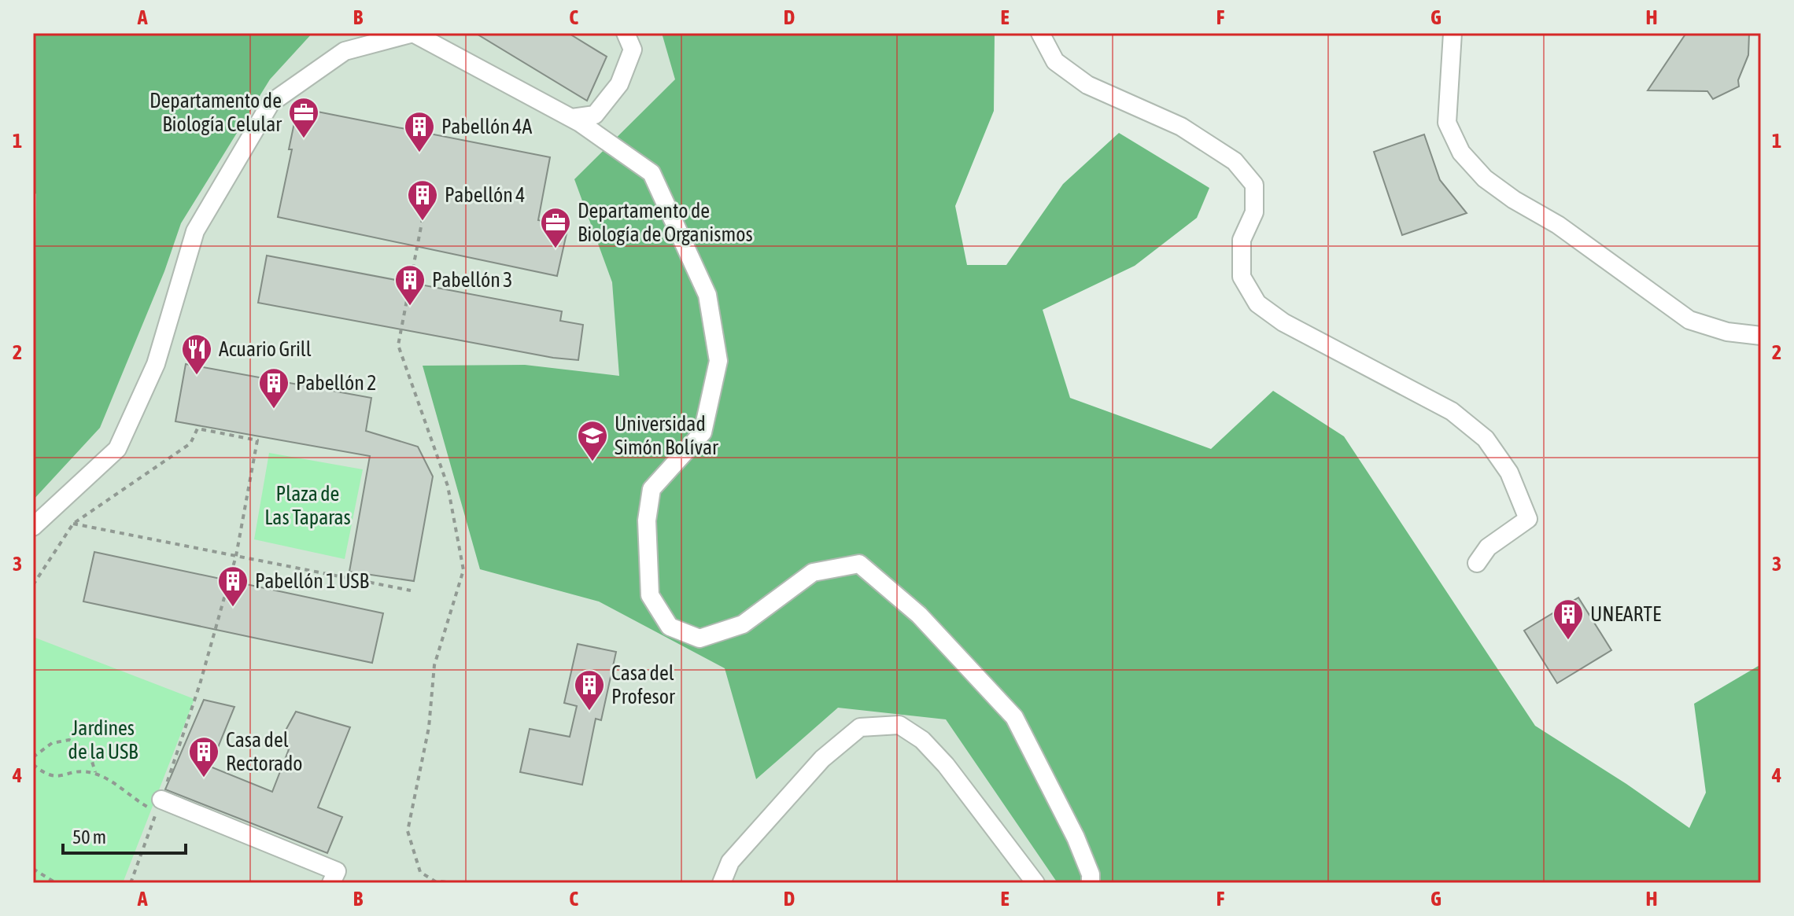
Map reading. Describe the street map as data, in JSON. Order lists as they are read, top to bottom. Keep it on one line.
{"parks":["Plaza de Las Taparas","Jardines de la USB"],"places":{"office":["Departamento de Biología Celular","Departamento de Biología de Organismos"],"building":["Pabellón 4A","Pabellón 4","Pabellón 3","Pabellón 2","Pabellón 1 USB","UNEARTE","Casa del Profesor","Casa del Rectorado"],"restaurant":["Acuario Grill"],"school or university":["Universidad Simón Bolívar"]},"scale_bar":"50 m","grid":{"columns":["A","B","C","D","E","F","G","H"],"rows":["1","2","3","4"]}}
